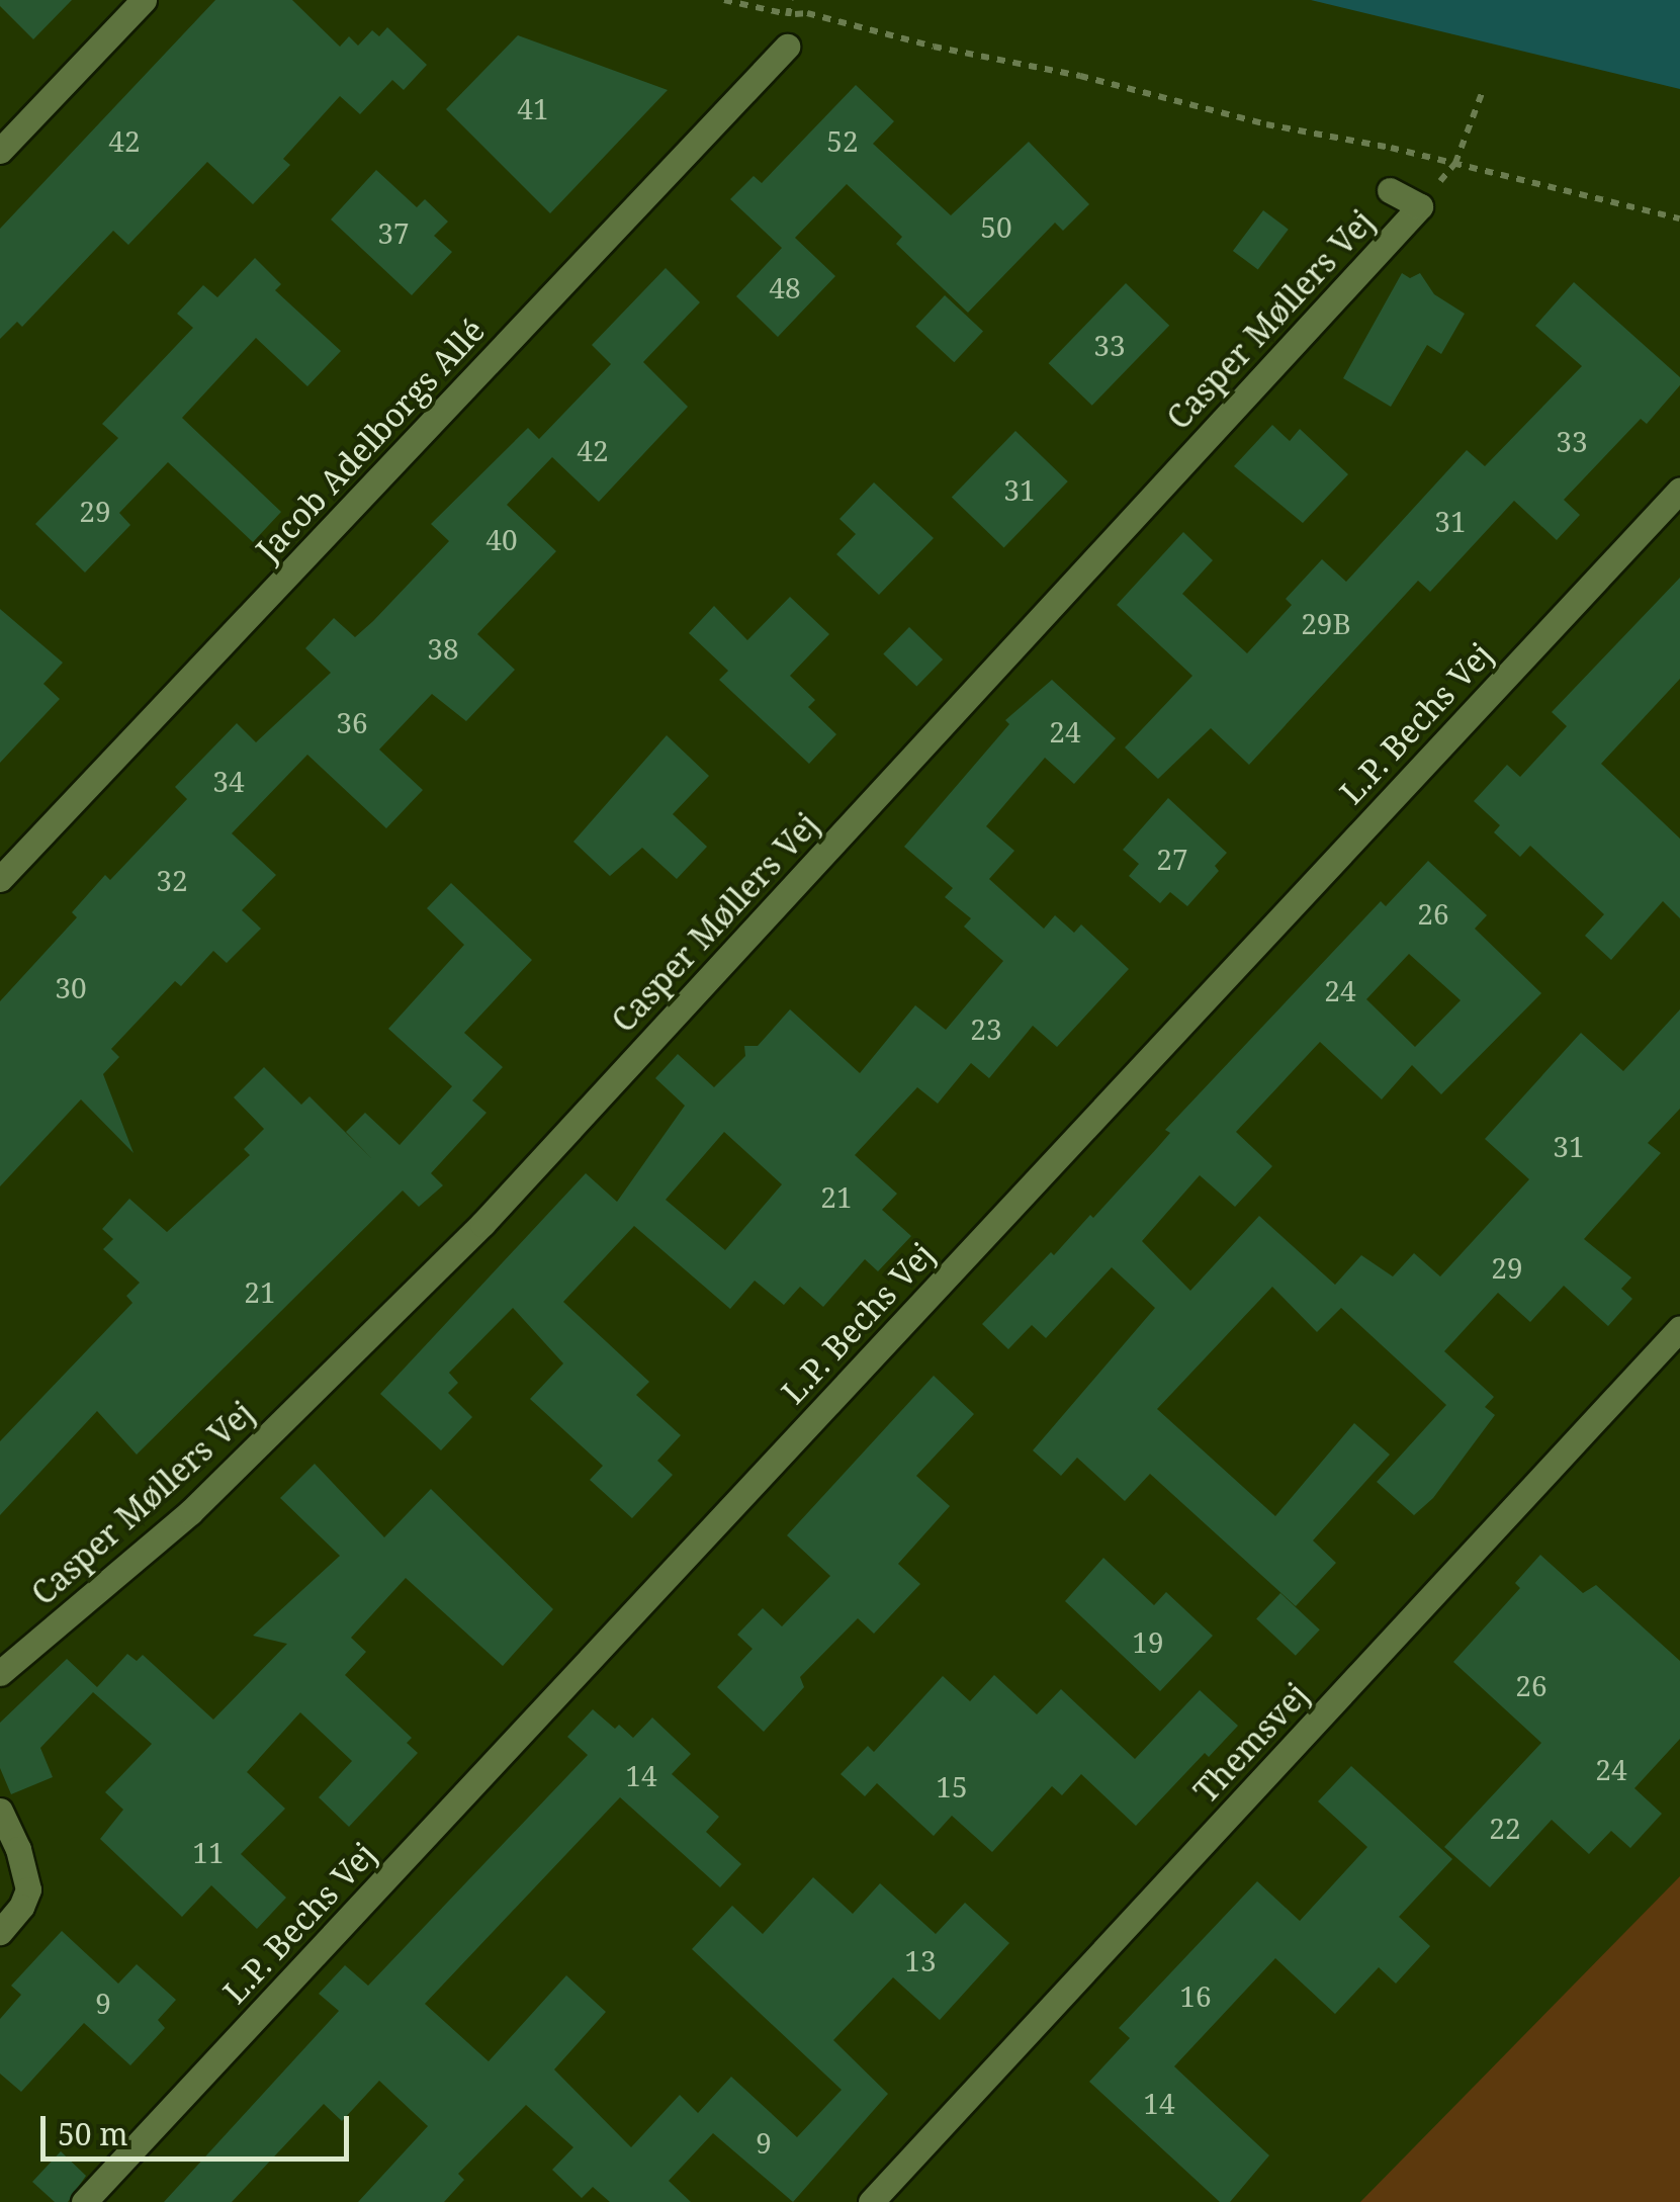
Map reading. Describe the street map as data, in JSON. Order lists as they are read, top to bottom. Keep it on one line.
{"streets":{"street":["Casper Møllers Vej","Jacob Adelborgs Allé","L.P. Bechs Vej","Themsvej"]},"house_numbers":["41","42","52","50","37","48","33","33","42","31","29","31","40","29B","38","36","24","34","27","32","26","30","24","23","31","21","29","21","19","26","24","14","15","22","11","13","16","9","14","9"],"scale_bar":"50 m"}
